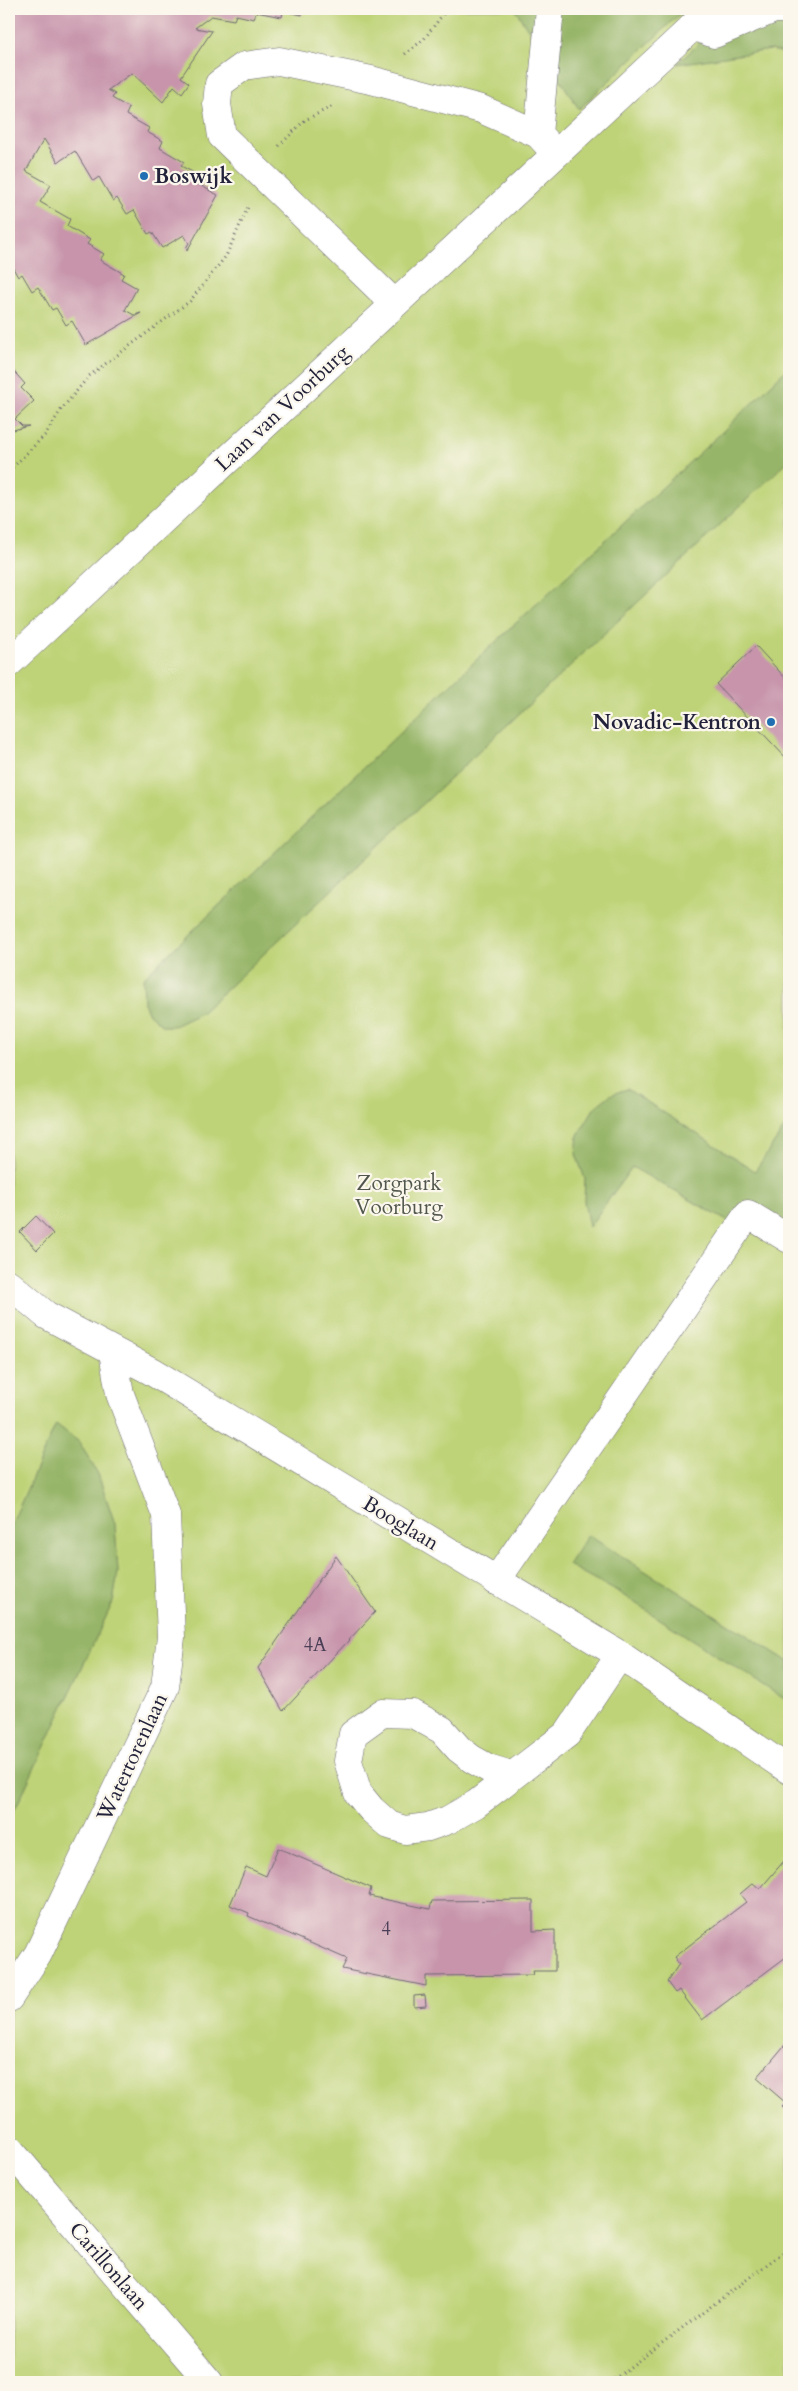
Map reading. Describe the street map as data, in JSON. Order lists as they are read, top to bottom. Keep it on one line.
{"streets":{"street":["Laan van Voorburg","Booglaan","Watertorenlaan","Carillonlaan"]},"crossings":[["Booglaan","Watertorenlaan"]],"parks":["Zorgpark Voorburg"],"places":["Boswijk","Novadic-Kentron"],"house_numbers":["4A","4"]}
